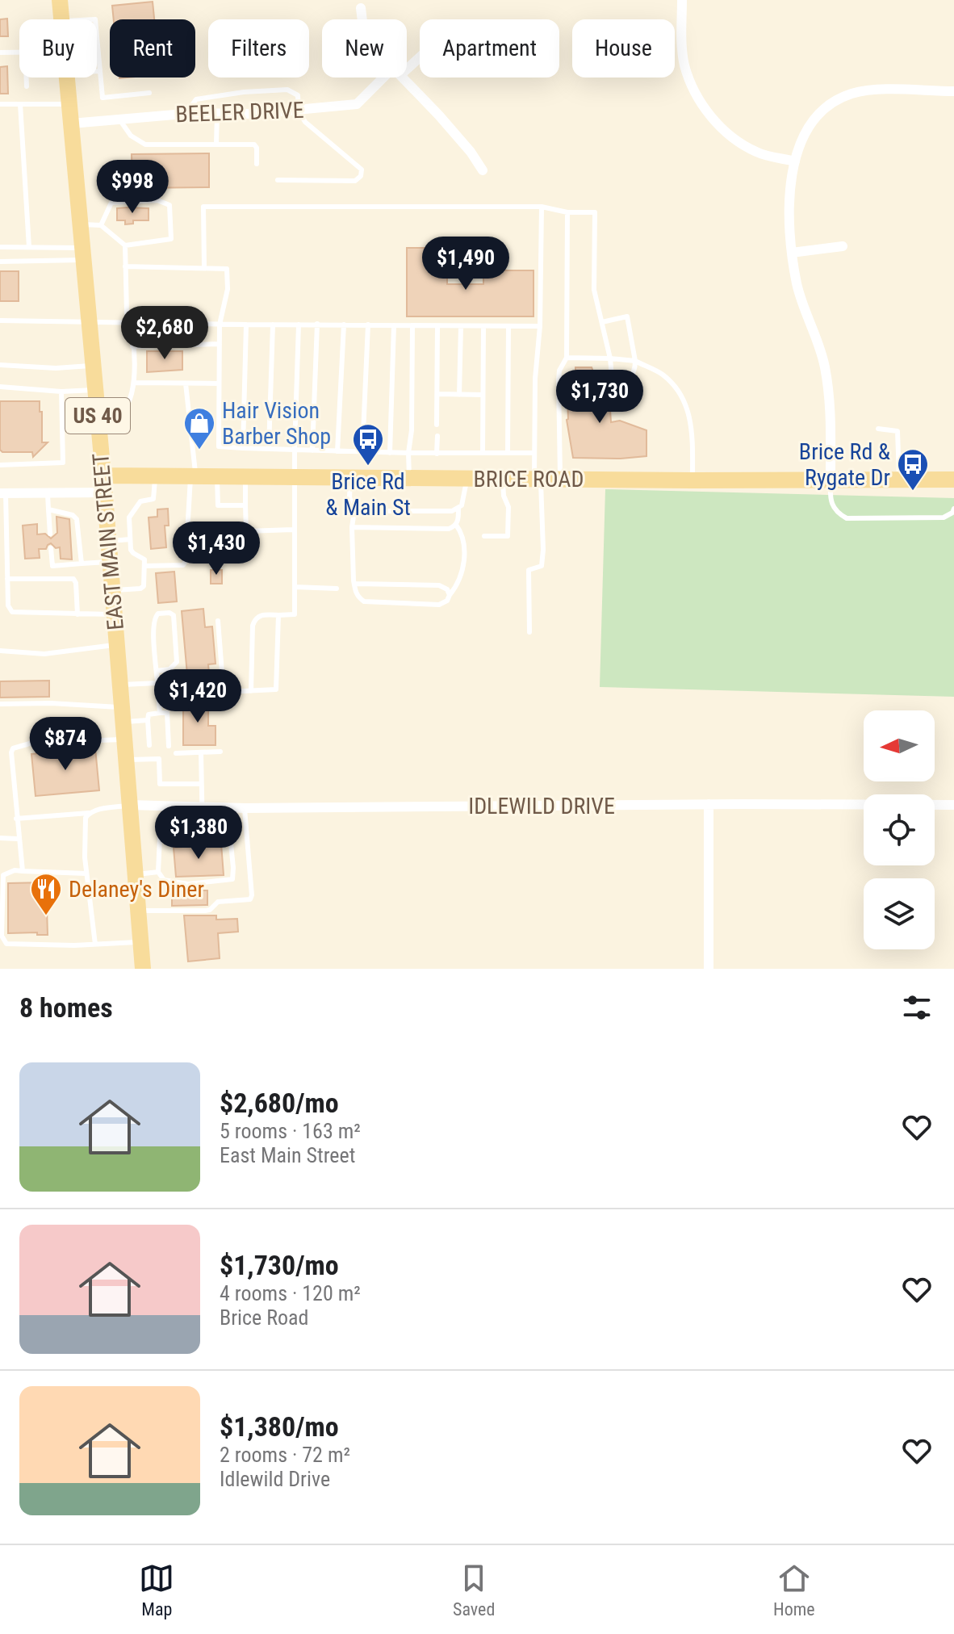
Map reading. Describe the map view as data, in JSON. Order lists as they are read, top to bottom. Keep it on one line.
{"streets":{"main road":["US 40","BRICE ROAD","EAST MAIN STREET"],"street":["BEELER DRIVE","IDLEWILD DRIVE"]},"crossings":[["BEELER DRIVE","EAST MAIN STREET"],["BRICE ROAD","EAST MAIN STREET"],["EAST MAIN STREET","IDLEWILD DRIVE"]],"places":{"shop":["Hair Vision Barber Shop"],"bus stop":["Brice Rd & Main St","Brice Rd & Rygate Dr"],"restaurant":["Delaney's Diner"]},"north":"left","page":{"chip":["Buy","Rent","Filters","New","Apartment","House"],"price":["$998","$1,490","$2,680","$1,730","$1,430","$1,420","$874","$1,380"],"heading":"8 homes","list":[{"name":"$2,680/mo","note":"5 rooms · 163 m² · East Main Street"},{"name":"$1,730/mo","note":"4 rooms · 120 m² · Brice Road"},{"name":"$1,380/mo","note":"2 rooms · 72 m² · Idlewild Drive"}],"tabs":["Map","Saved","Home"]}}
